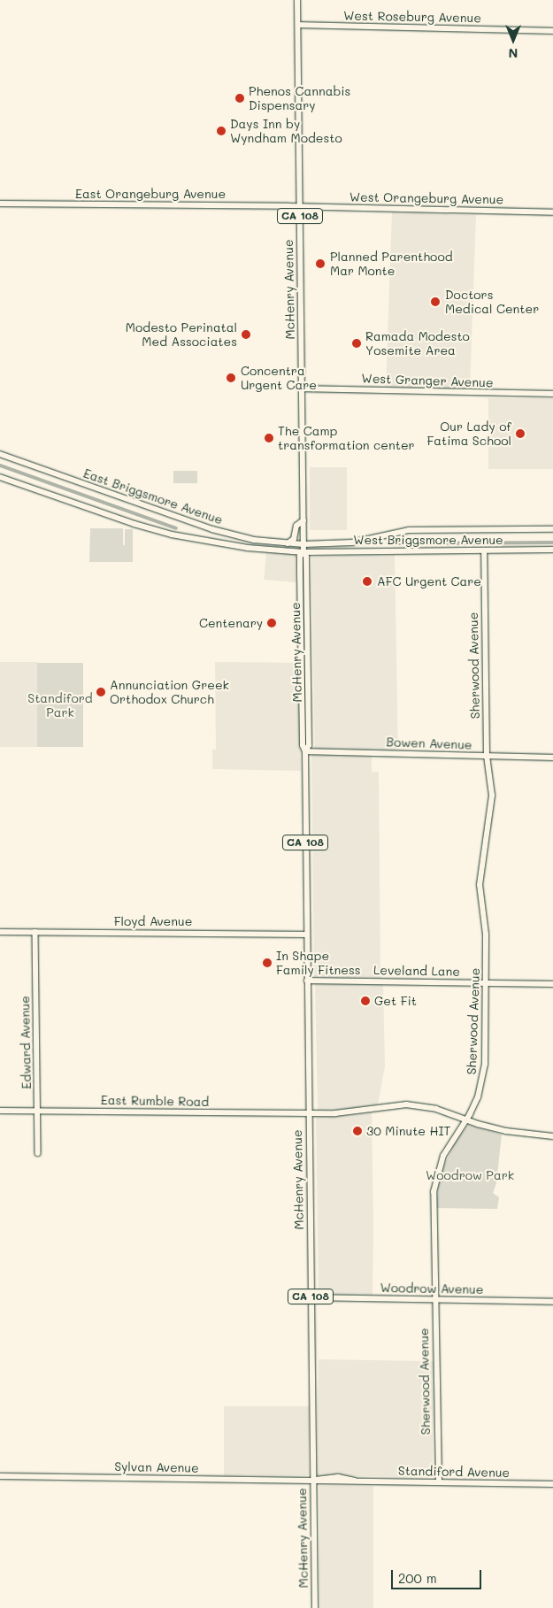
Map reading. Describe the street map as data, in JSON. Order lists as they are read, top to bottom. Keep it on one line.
{"streets":{"main road":["CA 108","McHenry Avenue","West Briggsmore Avenue"],"street":["West Roseburg Avenue","East Orangeburg Avenue","West Orangeburg Avenue","West Granger Avenue","East Briggsmore Avenue","Sherwood Avenue","Bowen Avenue","Floyd Avenue","Leveland Lane","Edward Avenue","East Rumble Road","Woodrow Avenue","Sylvan Avenue","Standiford Avenue"]},"crossings":[["West Roseburg Avenue","McHenry Avenue"],["East Orangeburg Avenue","West Orangeburg Avenue"],["East Orangeburg Avenue","McHenry Avenue"],["West Orangeburg Avenue","McHenry Avenue"],["McHenry Avenue","West Granger Avenue"],["McHenry Avenue","East Briggsmore Avenue"],["McHenry Avenue","West Briggsmore Avenue"],["McHenry Avenue","Bowen Avenue"],["McHenry Avenue","Floyd Avenue"],["McHenry Avenue","Leveland Lane"],["McHenry Avenue","East Rumble Road"],["McHenry Avenue","Woodrow Avenue"],["McHenry Avenue","Sylvan Avenue"],["McHenry Avenue","Standiford Avenue"],["East Briggsmore Avenue","West Briggsmore Avenue"],["West Briggsmore Avenue","Sherwood Avenue"],["Sherwood Avenue","Bowen Avenue"],["Sherwood Avenue","Leveland Lane"],["Sherwood Avenue","East Rumble Road"],["Sherwood Avenue","Woodrow Avenue"],["Sherwood Avenue","Standiford Avenue"],["Floyd Avenue","Edward Avenue"],["Edward Avenue","East Rumble Road"],["Sylvan Avenue","Standiford Avenue"]],"parks":["Standiford Park","Woodrow Park"],"places":["Phenos Cannabis Dispensary","Days Inn by Wyndham Modesto","Planned Parenthood Mar Monte","Doctors Medical Center","Modesto Perinatal Med Associates","Ramada Modesto Yosemite Area","Concentra Urgent Care","Our Lady of Fatima School","The Camp transformation center","AFC Urgent Care","Centenary","Annunciation Greek Orthodox Church","In Shape Family Fitness","Get Fit","30 Minute HIT"],"scale_bar":"200 m","north":"bottom"}
